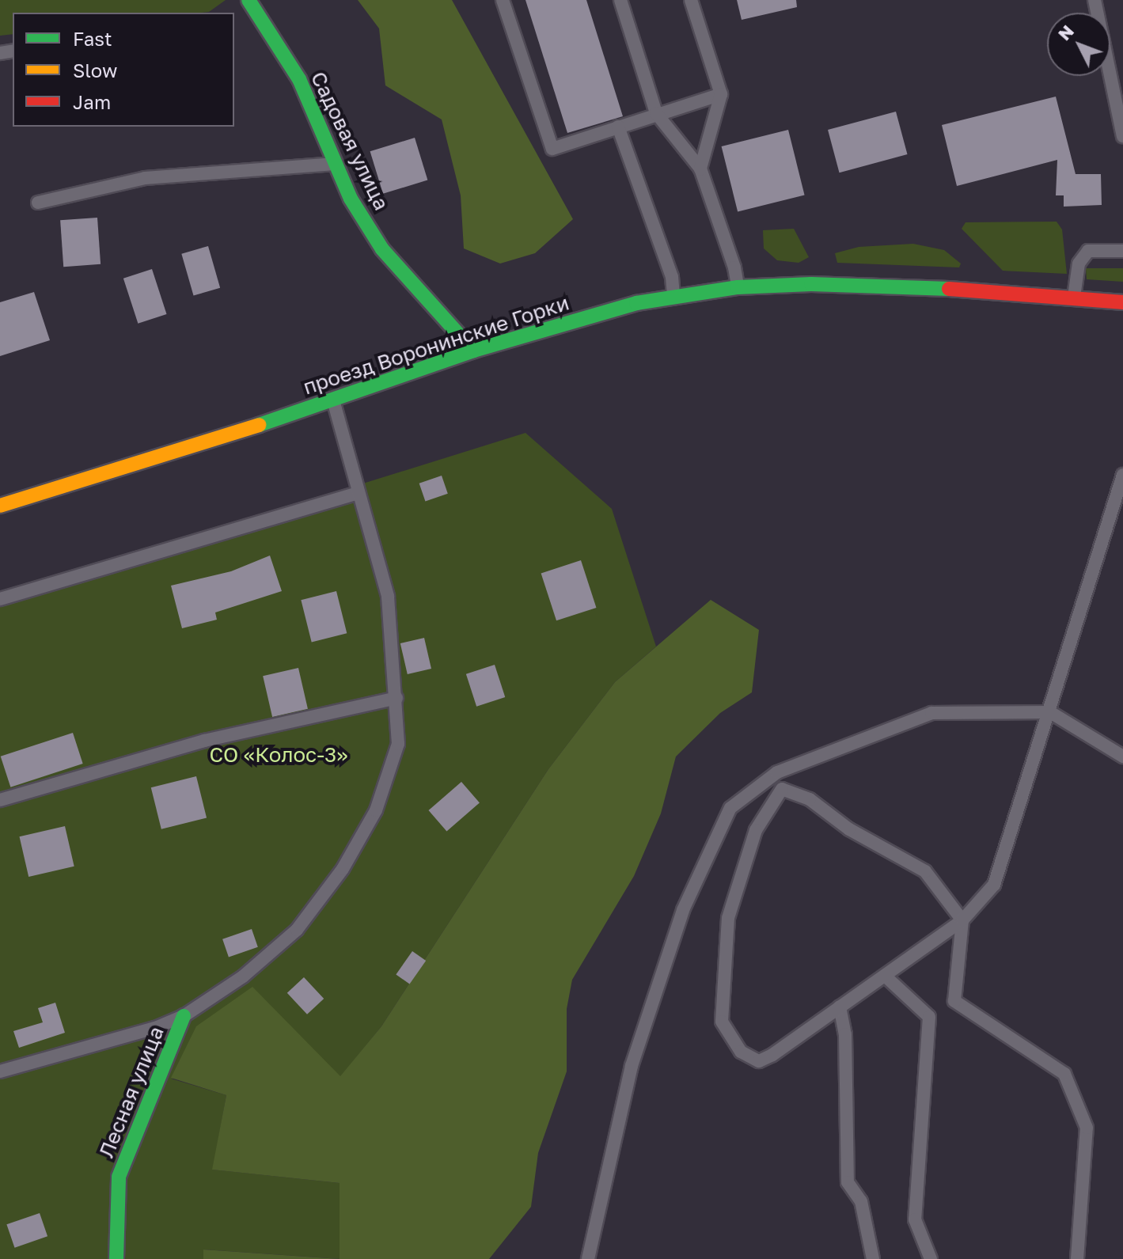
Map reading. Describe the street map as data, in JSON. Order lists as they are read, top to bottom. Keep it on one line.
{"streets":{"street":["Садовая улица","проезд Воронинские Горки","Лесная улица"]},"crossings":[["Садовая улица","проезд Воронинские Горки"]],"parks":["СО «Колос-3»"],"legend":["Fast","Slow","Jam"],"north":"top left"}
